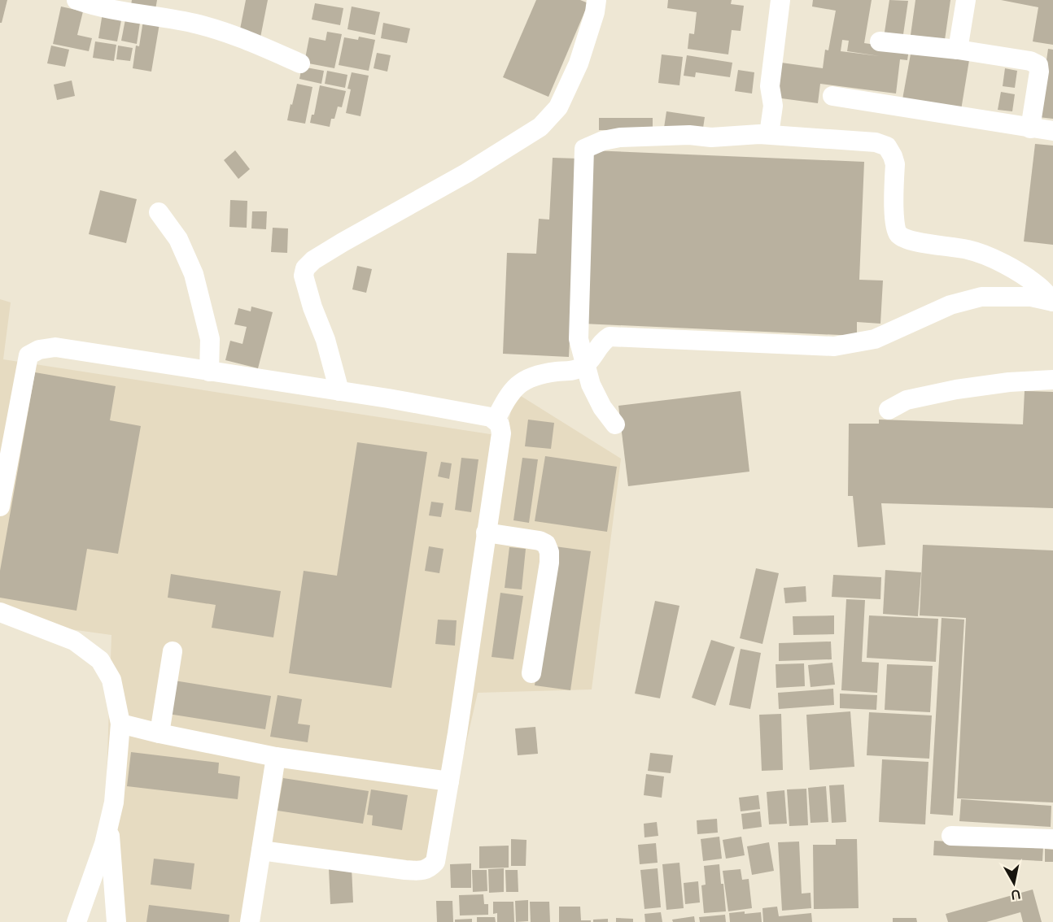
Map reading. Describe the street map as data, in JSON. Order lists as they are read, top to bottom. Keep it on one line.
{"north":"bottom"}
